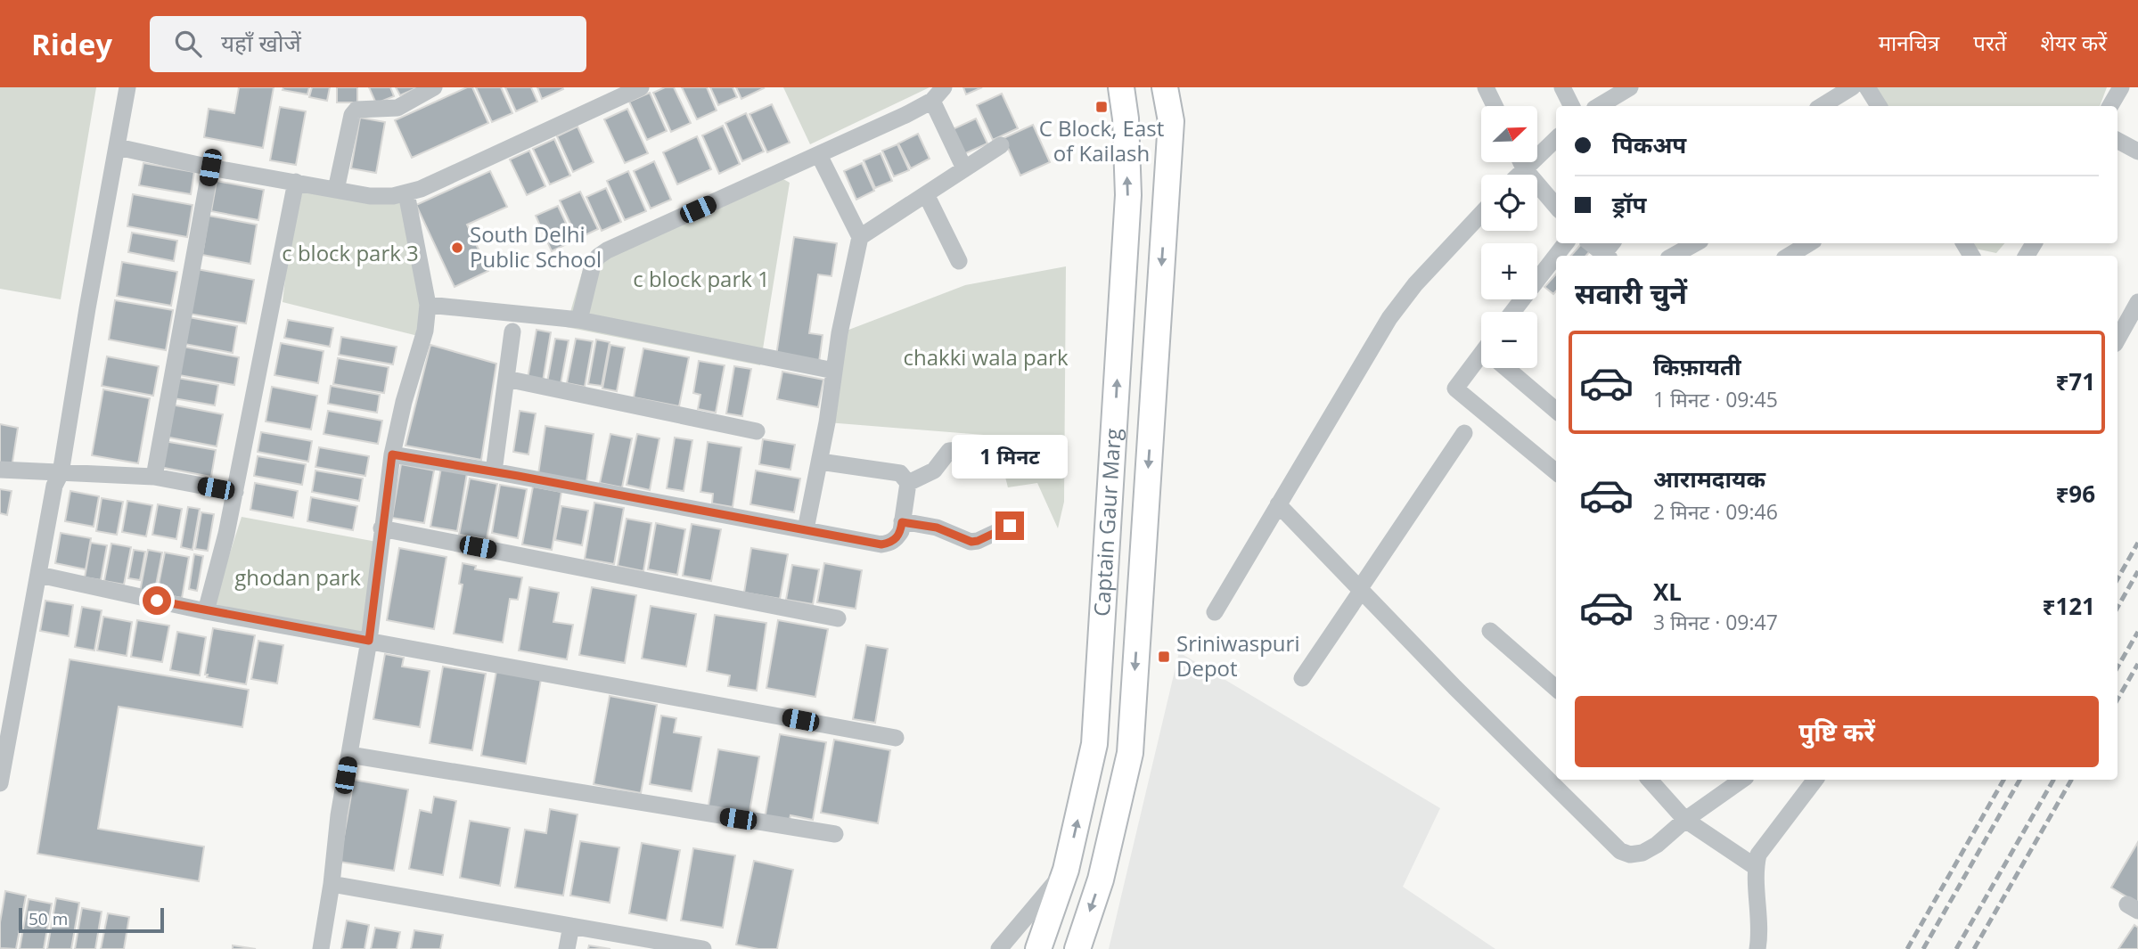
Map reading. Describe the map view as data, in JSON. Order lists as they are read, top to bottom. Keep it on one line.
{"streets":{"main road":["Captain Gaur Marg"]},"parks":["c block park 3","c block park 1","chakki wala park","ghodan park"],"places":{"transit":["C Block, East of Kailash","Sriniwaspuri Depot"],"other":["South Delhi Public School"]},"scale_bar":"50 m","north":"top right","page":{"header":"Ridey","search":"यहाँ खोजें","nav":["मानचित्र","परतें","शेयर करें"],"map_buttons":["+","−"],"banner":["पिकअप","ड्रॉप"],"heading":"सवारी चुनें","list":[{"name":"किफ़ायती","note":"1 मिनट · 09:45","value":"₹71"},{"name":"आरामदायक","note":"2 मिनट · 09:46","value":"₹96"},{"name":"XL","note":"3 मिनट · 09:47","value":"₹121"}],"bubble":"1 मिनट","buttons":"पुष्टि करें","scale":"50 m"}}
